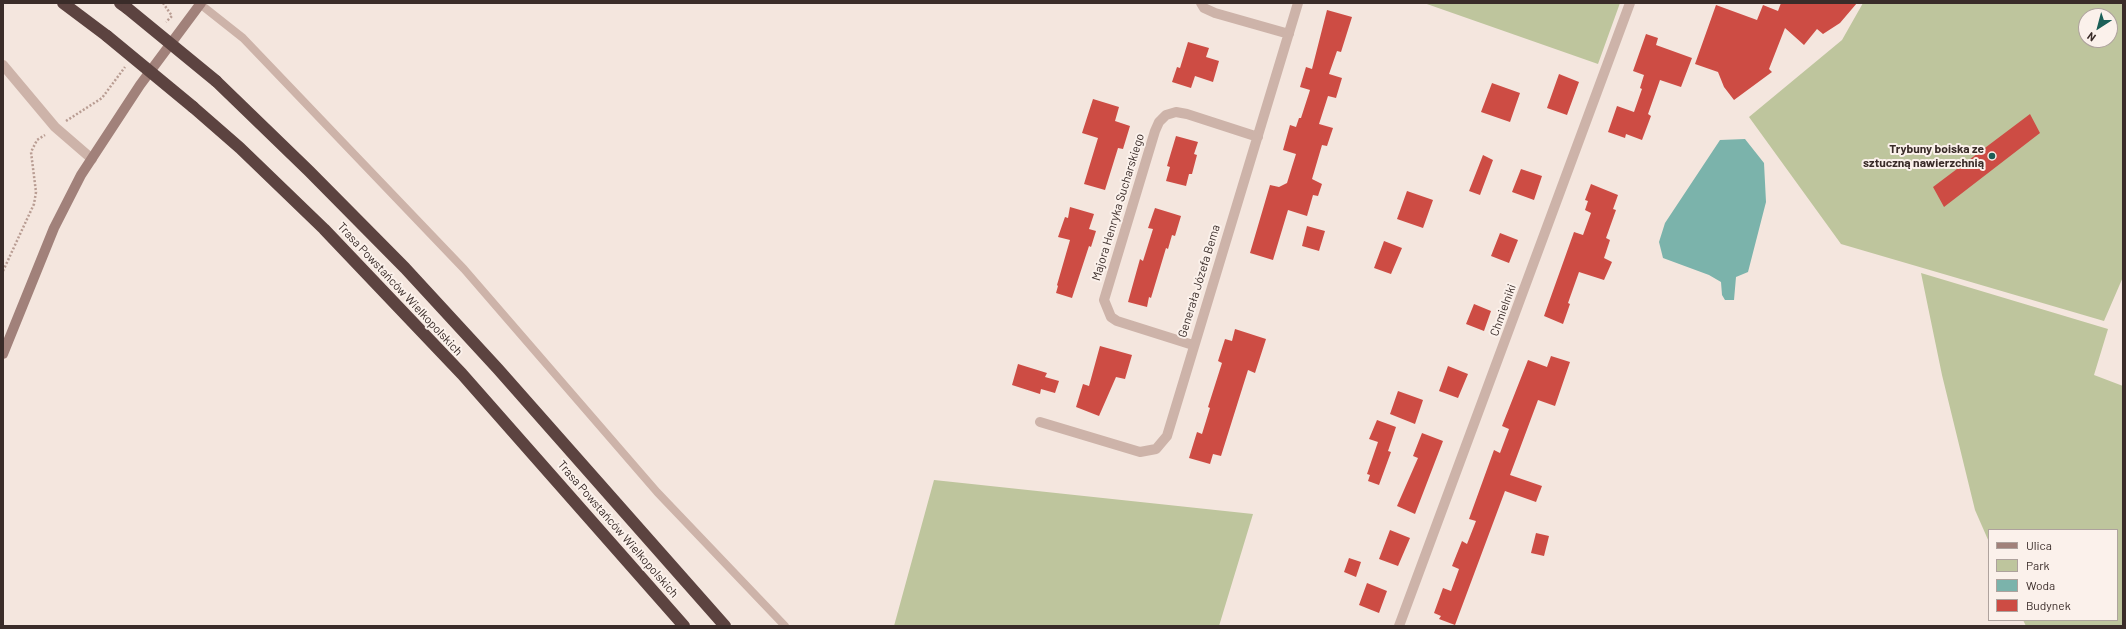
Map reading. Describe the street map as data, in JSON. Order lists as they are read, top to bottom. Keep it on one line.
{"streets":{"highway":["Trasa Powstańców Wielkopolskich"],"street":["Majora Henryka Sucharskiego","Generała Józefa Bema","Chmielniki"]},"crossings":[["Majora Henryka Sucharskiego","Generała Józefa Bema"]],"places":["Trybuny boiska ze sztuczną nawierzchnią"],"legend":["Ulica","Park","Woda","Budynek"],"north":"bottom left"}
